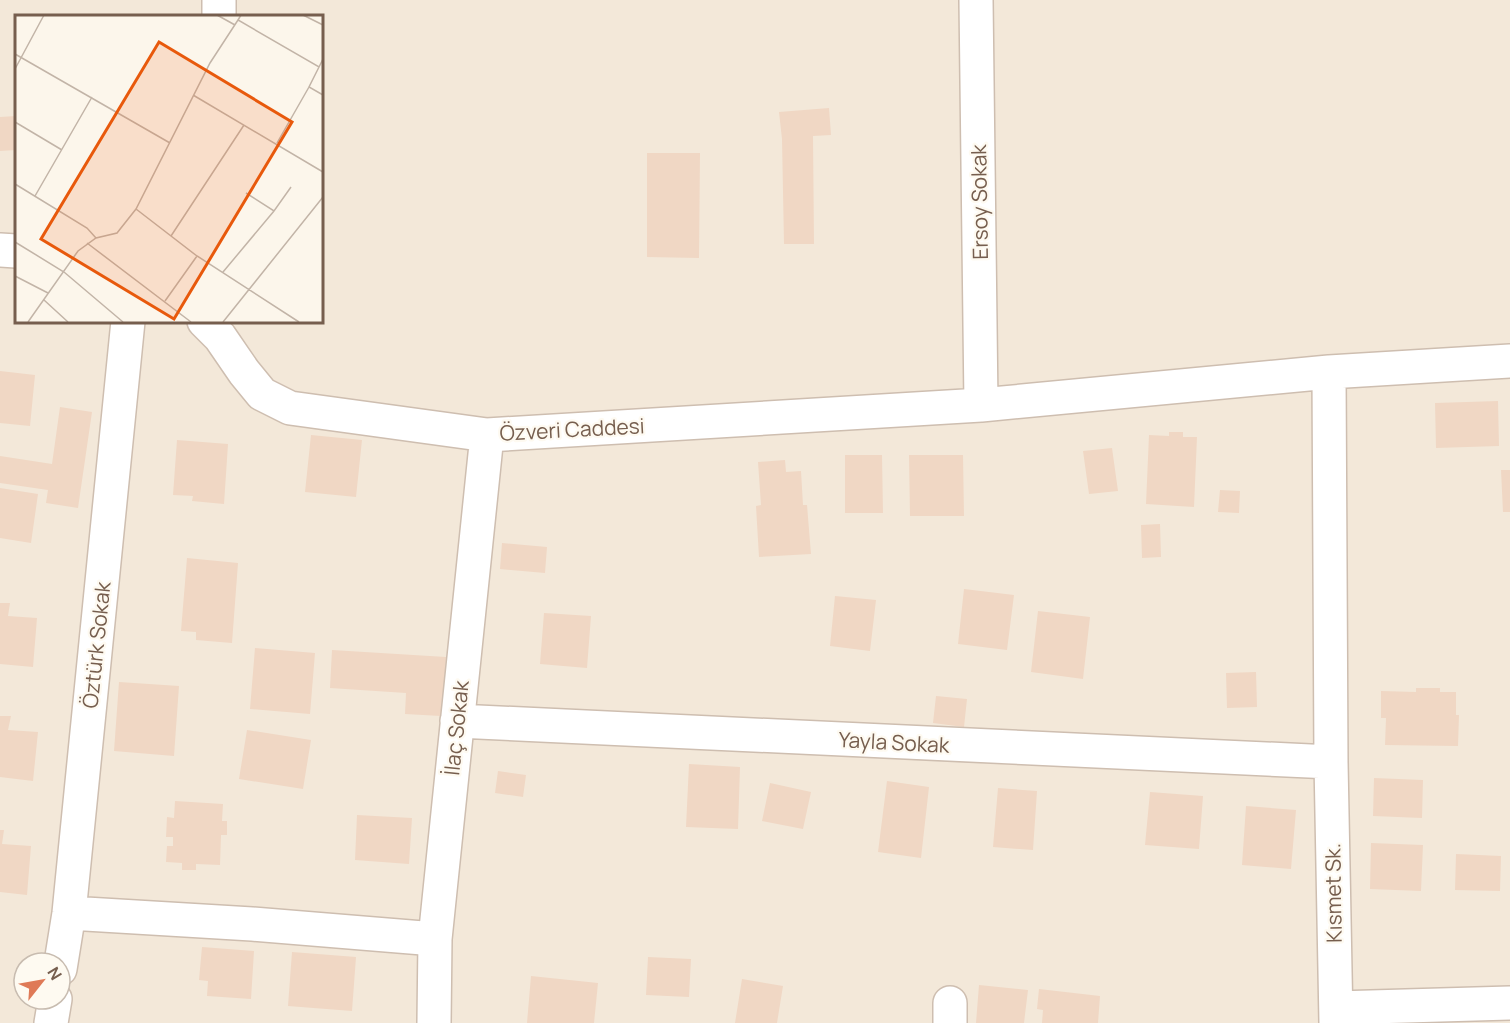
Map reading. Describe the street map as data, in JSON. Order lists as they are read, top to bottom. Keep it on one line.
{"streets":{"street":["Ersoy Sokak","Özveri Caddesi","Öztürk Sokak","İlaç Sokak","Yayla Sokak","Kısmet Sk."]},"crossings":[["Ersoy Sokak","Özveri Caddesi"],["Özveri Caddesi","İlaç Sokak"],["Özveri Caddesi","Kısmet Sk."],["İlaç Sokak","Yayla Sokak"],["Yayla Sokak","Kısmet Sk."]],"north":"top right"}
